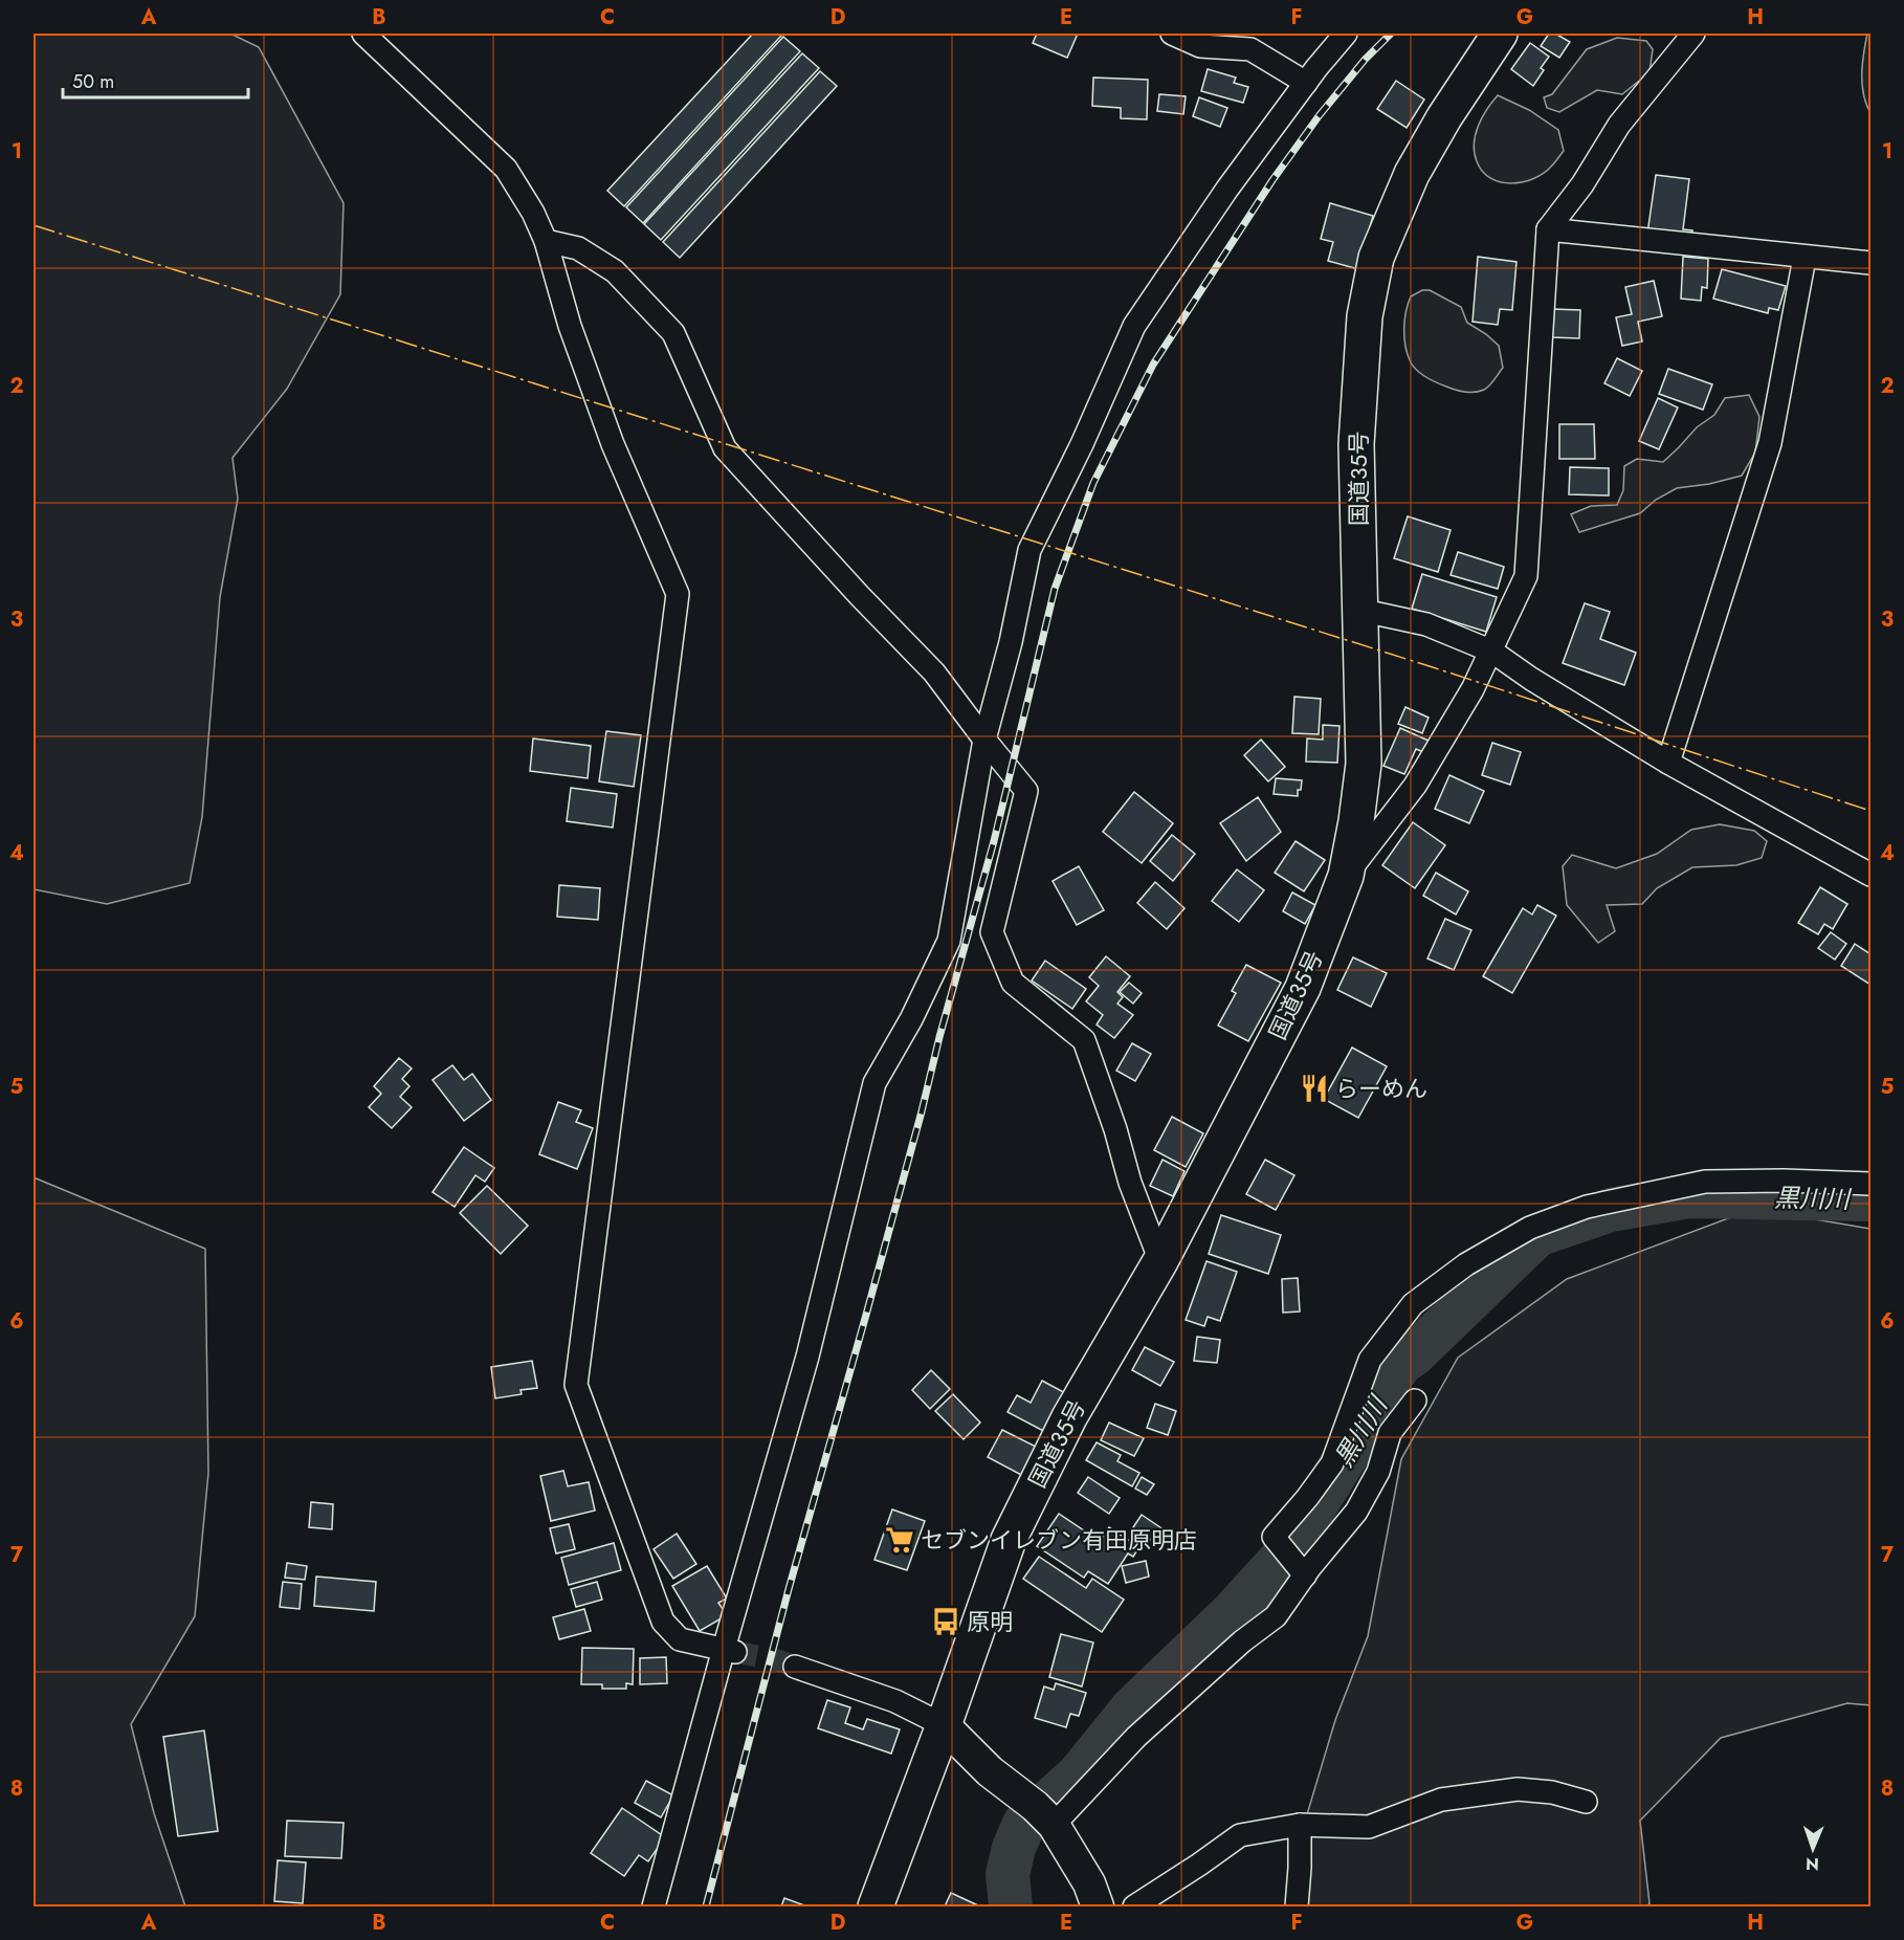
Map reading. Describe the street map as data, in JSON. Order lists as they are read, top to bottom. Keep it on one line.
{"streets":{"highway":["国道35号"]},"water":["黒川川"],"places":{"restaurant":["らーめん"],"supermarket":["セブンイレブン有田原明店"],"bus stop":["原明"]},"scale_bar":"50 m","north":"bottom","grid":{"columns":["A","B","C","D","E","F","G","H"],"rows":["1","2","3","4","5","6","7","8"]}}
